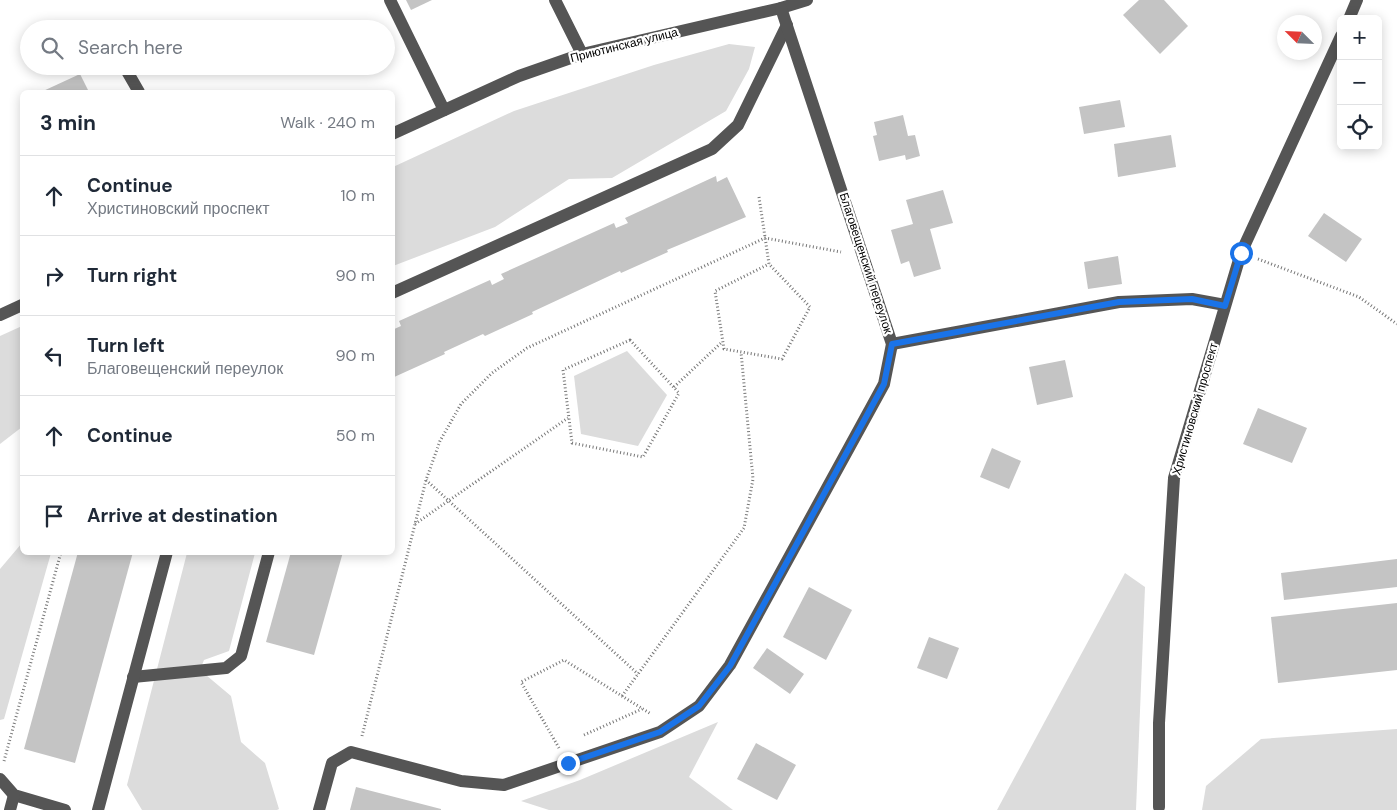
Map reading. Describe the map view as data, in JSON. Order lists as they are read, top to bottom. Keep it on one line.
{"streets":{"street":["Приютинская улица","Благовещенский переулок","Христиновский проспект"]},"crossings":[["Приютинская улица","Благовещенский переулок"]],"north":"top left","page":{"map_buttons":["+","−"],"search":"Search here","heading":["3 min","Walk · 240 m"],"list":[["Continue","Христиновский проспект","10 m"],["Turn right","90 m"],["Turn left","Благовещенский переулок","90 m"],["Continue","50 m"],"Arrive at destination"]}}
